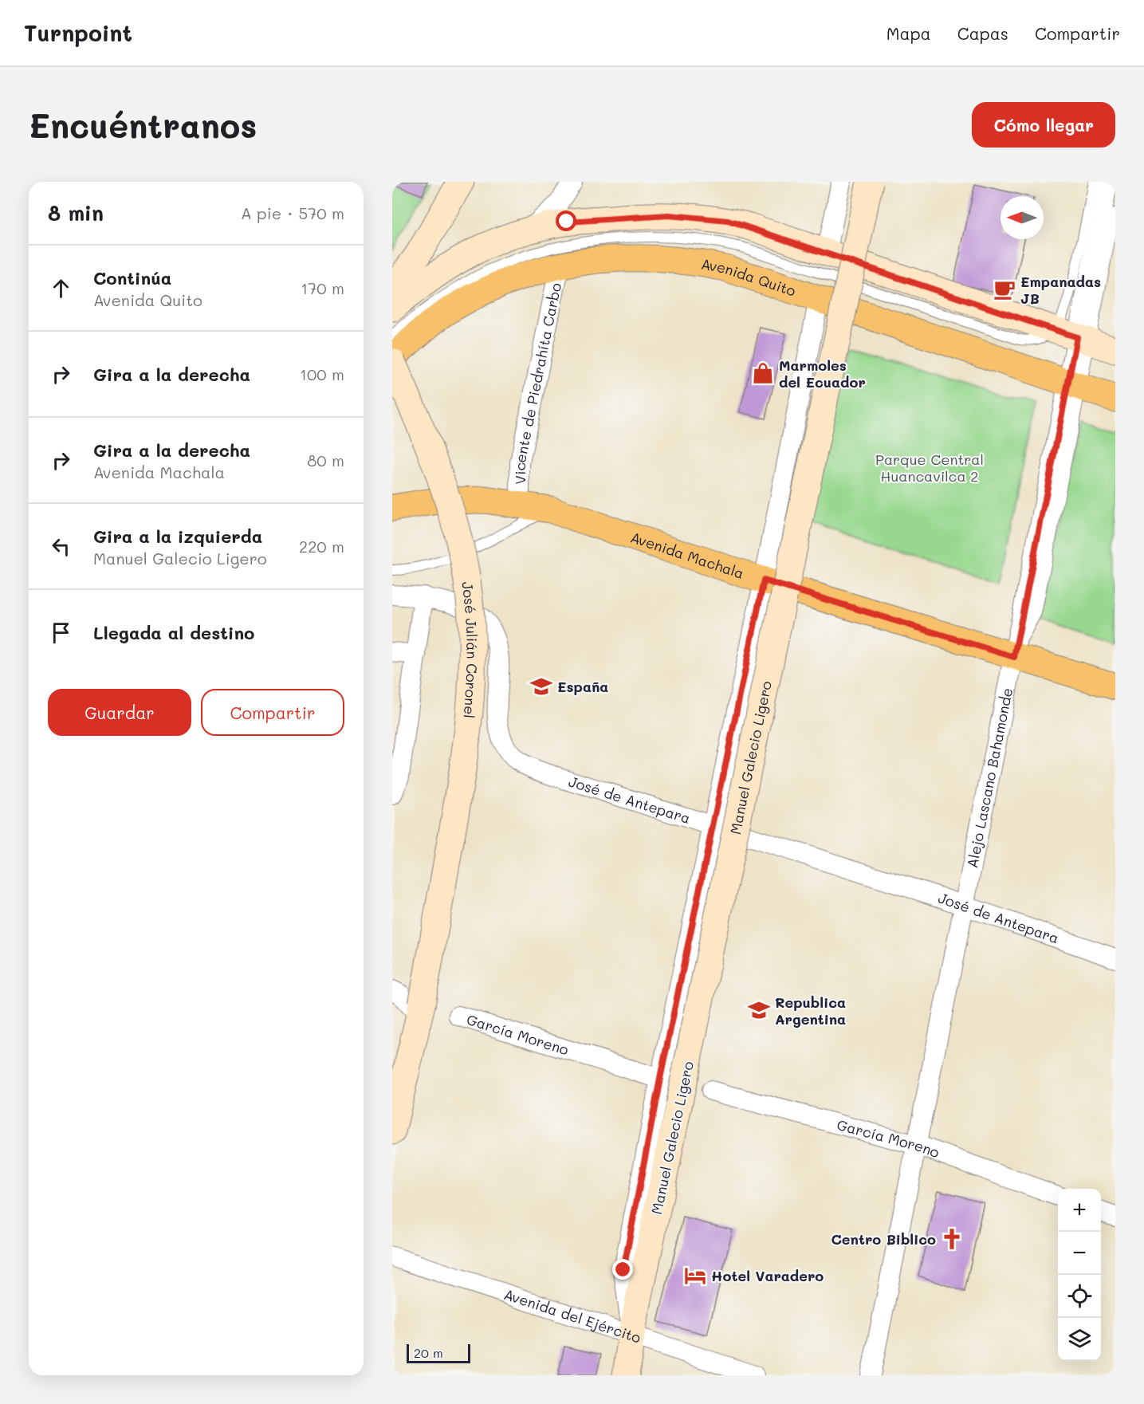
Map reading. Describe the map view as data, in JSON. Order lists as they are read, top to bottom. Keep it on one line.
{"streets":{"main road":["Avenida Quito","Avenida Machala","José Julián Coronel","Manuel Galecio Ligero"],"street":["Vicente de Piedrahíta Carbo","Alejo Lascano Bahamonde","José de Antepara","García Moreno","Avenida del Ejército"]},"crossings":[["Avenida Quito","Vicente de Piedrahíta Carbo"],["Avenida Quito","Manuel Galecio Ligero"],["Avenida Quito","Alejo Lascano Bahamonde"],["Vicente de Piedrahíta Carbo","Avenida Machala"],["Avenida Machala","Manuel Galecio Ligero"],["Avenida Machala","Alejo Lascano Bahamonde"],["Manuel Galecio Ligero","José de Antepara"],["Manuel Galecio Ligero","García Moreno"],["Manuel Galecio Ligero","Avenida del Ejército"],["Alejo Lascano Bahamonde","José de Antepara"],["Alejo Lascano Bahamonde","García Moreno"]],"parks":["Parque Central Huancavilca 2"],"places":{"cafe":["Empanadas JB"],"shop":["Marmoles del Ecuador"],"school or university":["España","Republica Argentina"],"church":["Centro Biblico"],"hotel":["Hotel Varadero"]},"scale_bar":"20 m","north":"left","page":{"header":"Turnpoint","nav":["Mapa","Capas","Compartir"],"buttons":["Cómo llegar",["Guardar","Compartir"]],"title":"Encuéntranos","heading":["8 min","A pie · 570 m"],"list":[["Continúa","Avenida Quito","170 m"],["Gira a la derecha","100 m"],["Gira a la derecha","Avenida Machala","80 m"],["Gira a la izquierda","Manuel Galecio Ligero","220 m"],"Llegada al destino"],"map_buttons":["+","−"],"scale":"20 m"}}
